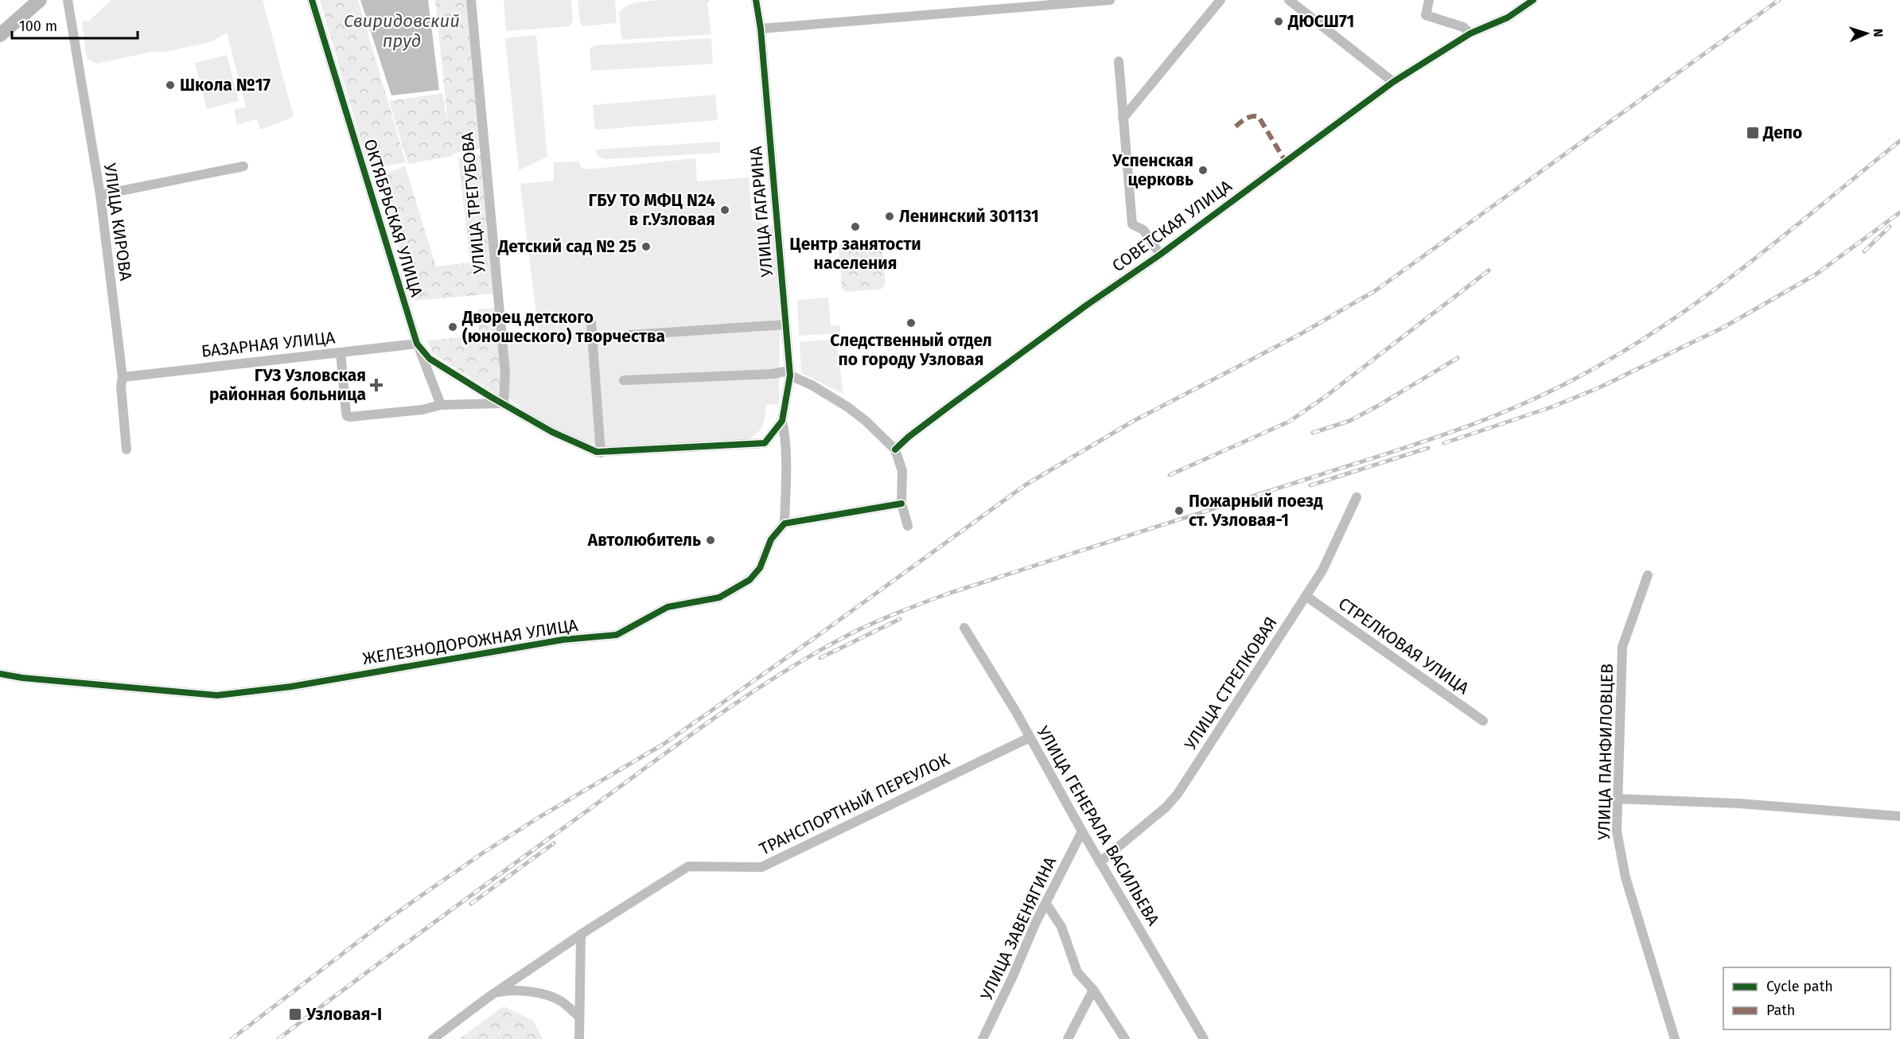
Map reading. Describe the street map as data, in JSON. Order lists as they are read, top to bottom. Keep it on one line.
{"streets":{"street":["УЛИЦА ТРЕГУБОВА","УЛИЦА ГАГАРИНА","ОКТЯБРЬСКАЯ УЛИЦА","УЛИЦА КИРОВА","СОВЕТСКАЯ УЛИЦА","БАЗАРНАЯ УЛИЦА","ЖЕЛЕЗНОДОРОЖНАЯ УЛИЦА","СТРЕЛКОВАЯ УЛИЦА","УЛИЦА СТРЕЛКОВАЯ","УЛИЦА ПАНФИЛОВЦЕВ","ТРАНСПОРТНЫЙ ПЕРЕУЛОК","УЛИЦА ГЕНЕРАЛА ВАСИЛЬЕВА","УЛИЦА ЗАВЕНЯГИНА"]},"crossings":[["УЛИЦА ТРЕГУБОВА","ОКТЯБРЬСКАЯ УЛИЦА"],["ОКТЯБРЬСКАЯ УЛИЦА","БАЗАРНАЯ УЛИЦА"],["УЛИЦА КИРОВА","БАЗАРНАЯ УЛИЦА"],["СТРЕЛКОВАЯ УЛИЦА","УЛИЦА СТРЕЛКОВАЯ"],["УЛИЦА СТРЕЛКОВАЯ","УЛИЦА ГЕНЕРАЛА ВАСИЛЬЕВА"],["ТРАНСПОРТНЫЙ ПЕРЕУЛОК","УЛИЦА ГЕНЕРАЛА ВАСИЛЬЕВА"],["УЛИЦА ГЕНЕРАЛА ВАСИЛЬЕВА","УЛИЦА ЗАВЕНЯГИНА"]],"water":["Свиридовский пруд"],"places":{"other":["ДЮСШ71","Школа №17","Успенская церковь","ГБУ ТО МФЦ N24 в г.Узловая","Ленинский 301131","Центр занятости населения","Детский сад № 25","Следственный отдел по городу Узловая","Дворец детского (юношеского) творчества","Пожарный поезд ст. Узловая-1","Автолюбитель"],"transit":["Депо","Узловая-I"],"health":["ГУЗ Узловская районная больница"]},"legend":["Cycle path","Path"],"scale_bar":"100 m","north":"right"}
